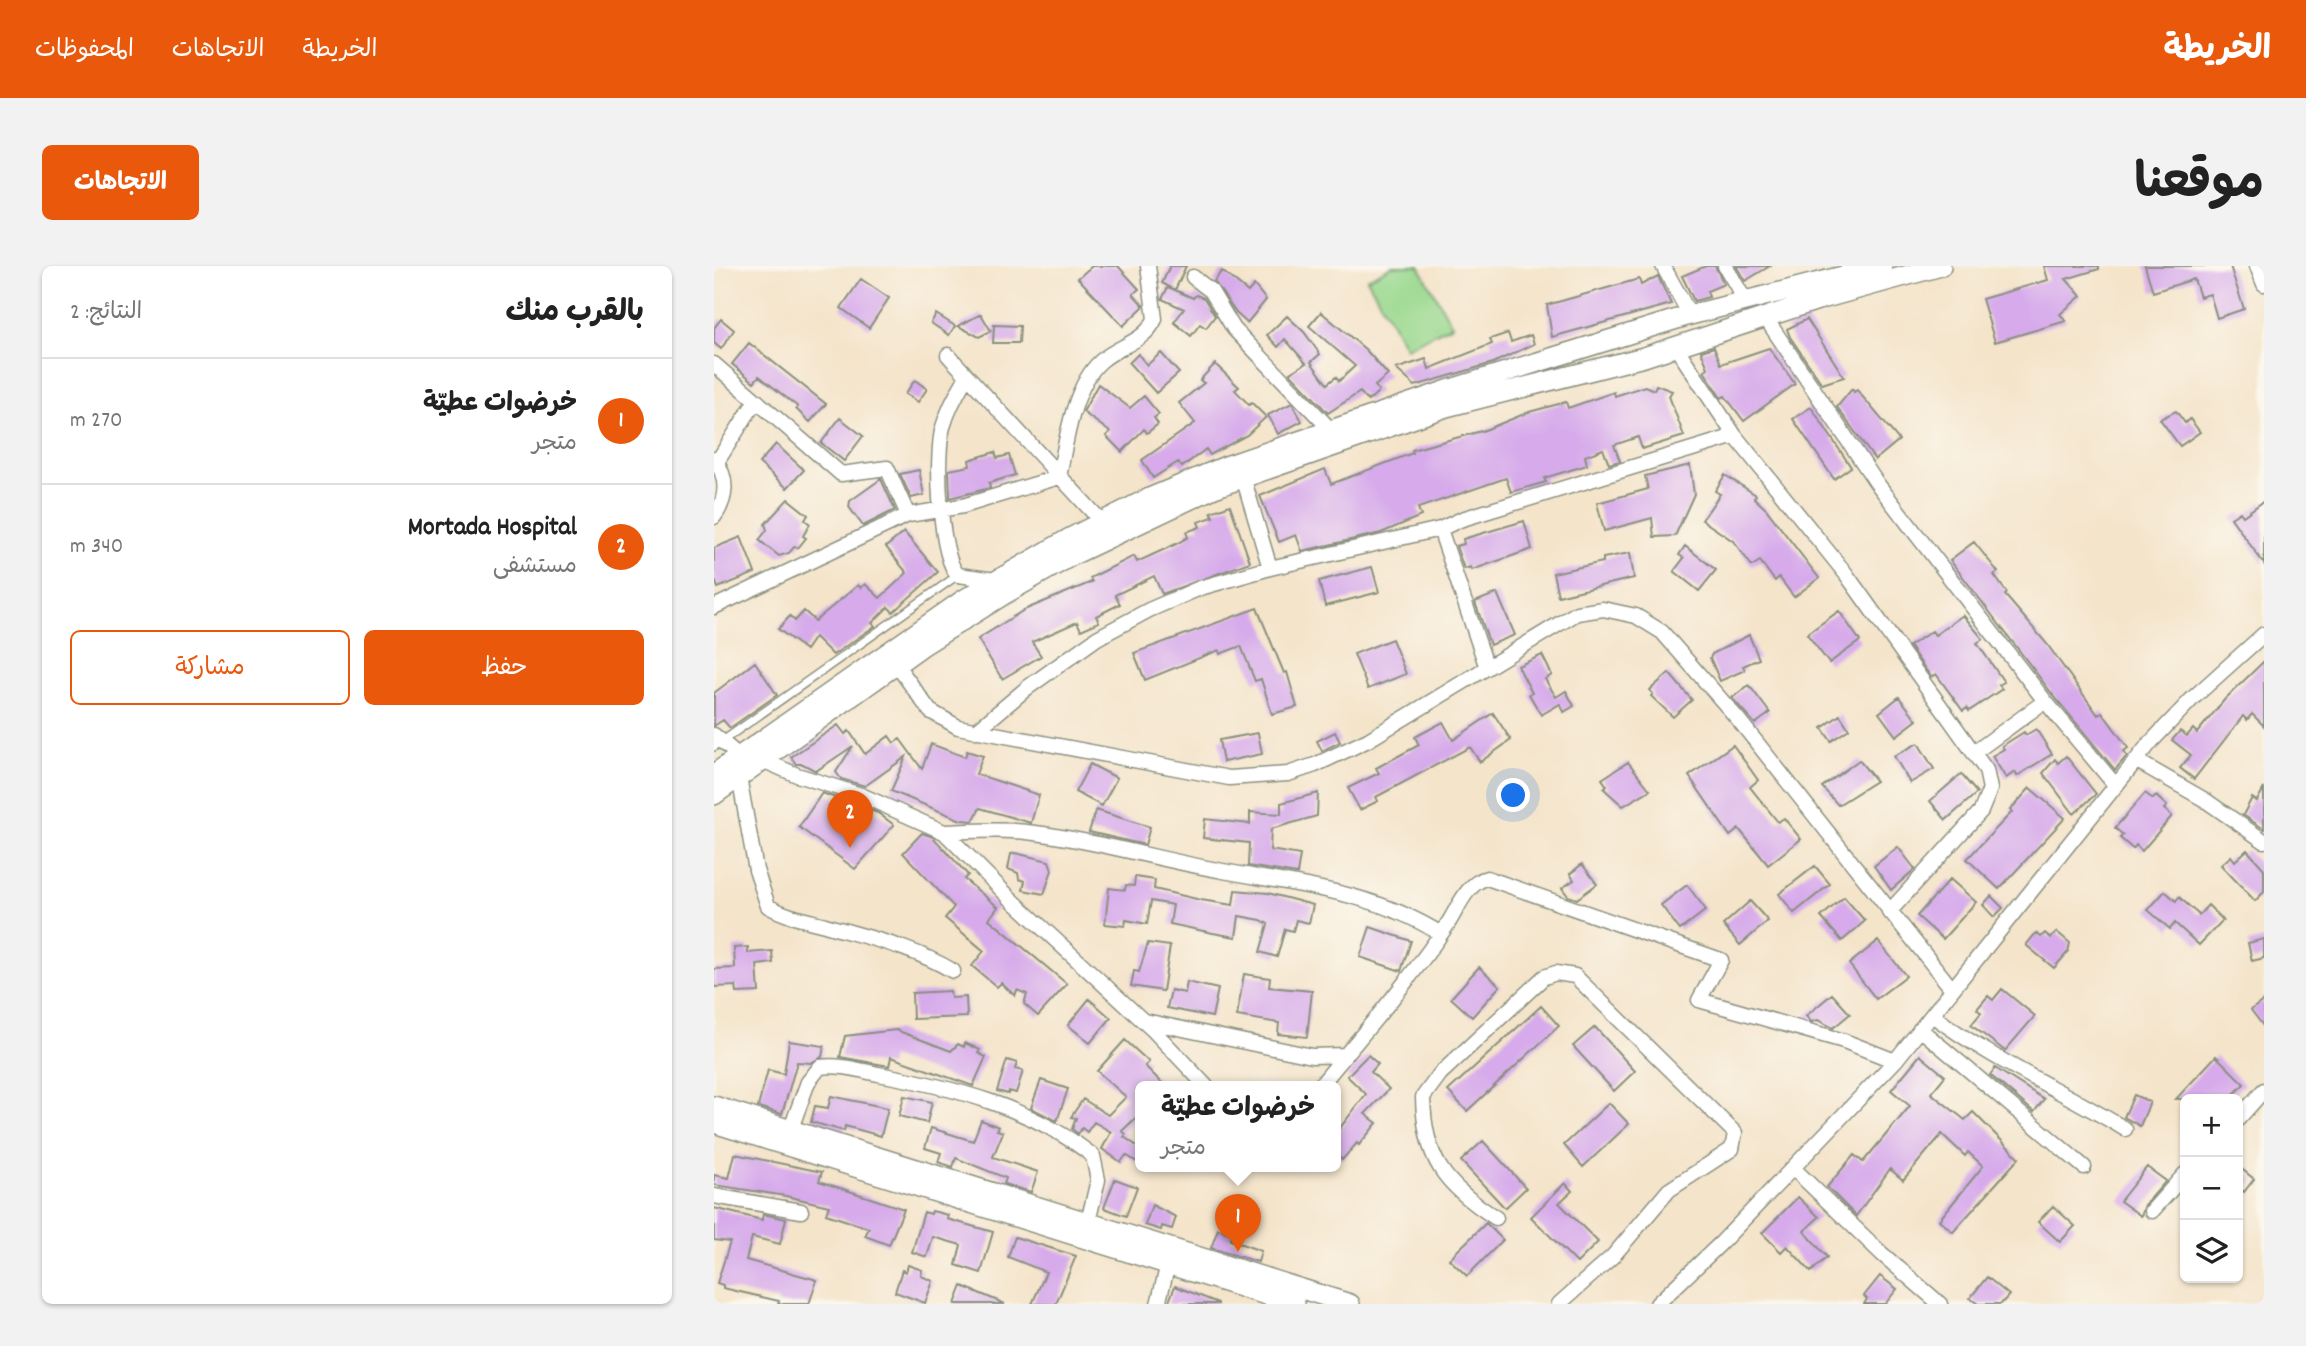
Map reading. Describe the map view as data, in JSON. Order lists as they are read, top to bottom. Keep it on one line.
{"page":{"header":"الخريطة","nav":["الخريطة","الاتجاهات","المحفوظات"],"title":"موقعنا","buttons":["الاتجاهات",["حفظ","مشاركة"]],"heading":["بالقرب منك","النتائج: 2"],"list":[{"mark":"1","name":"خرضوات عطيّة","note":"متجر","value":"270 m"},{"mark":"2","name":"Mortada Hospital","note":"مستشفى","value":"340 m"}],"pins":["2","1"],"popup":["خرضوات عطيّة","متجر"],"map_buttons":["+","−"]}}
